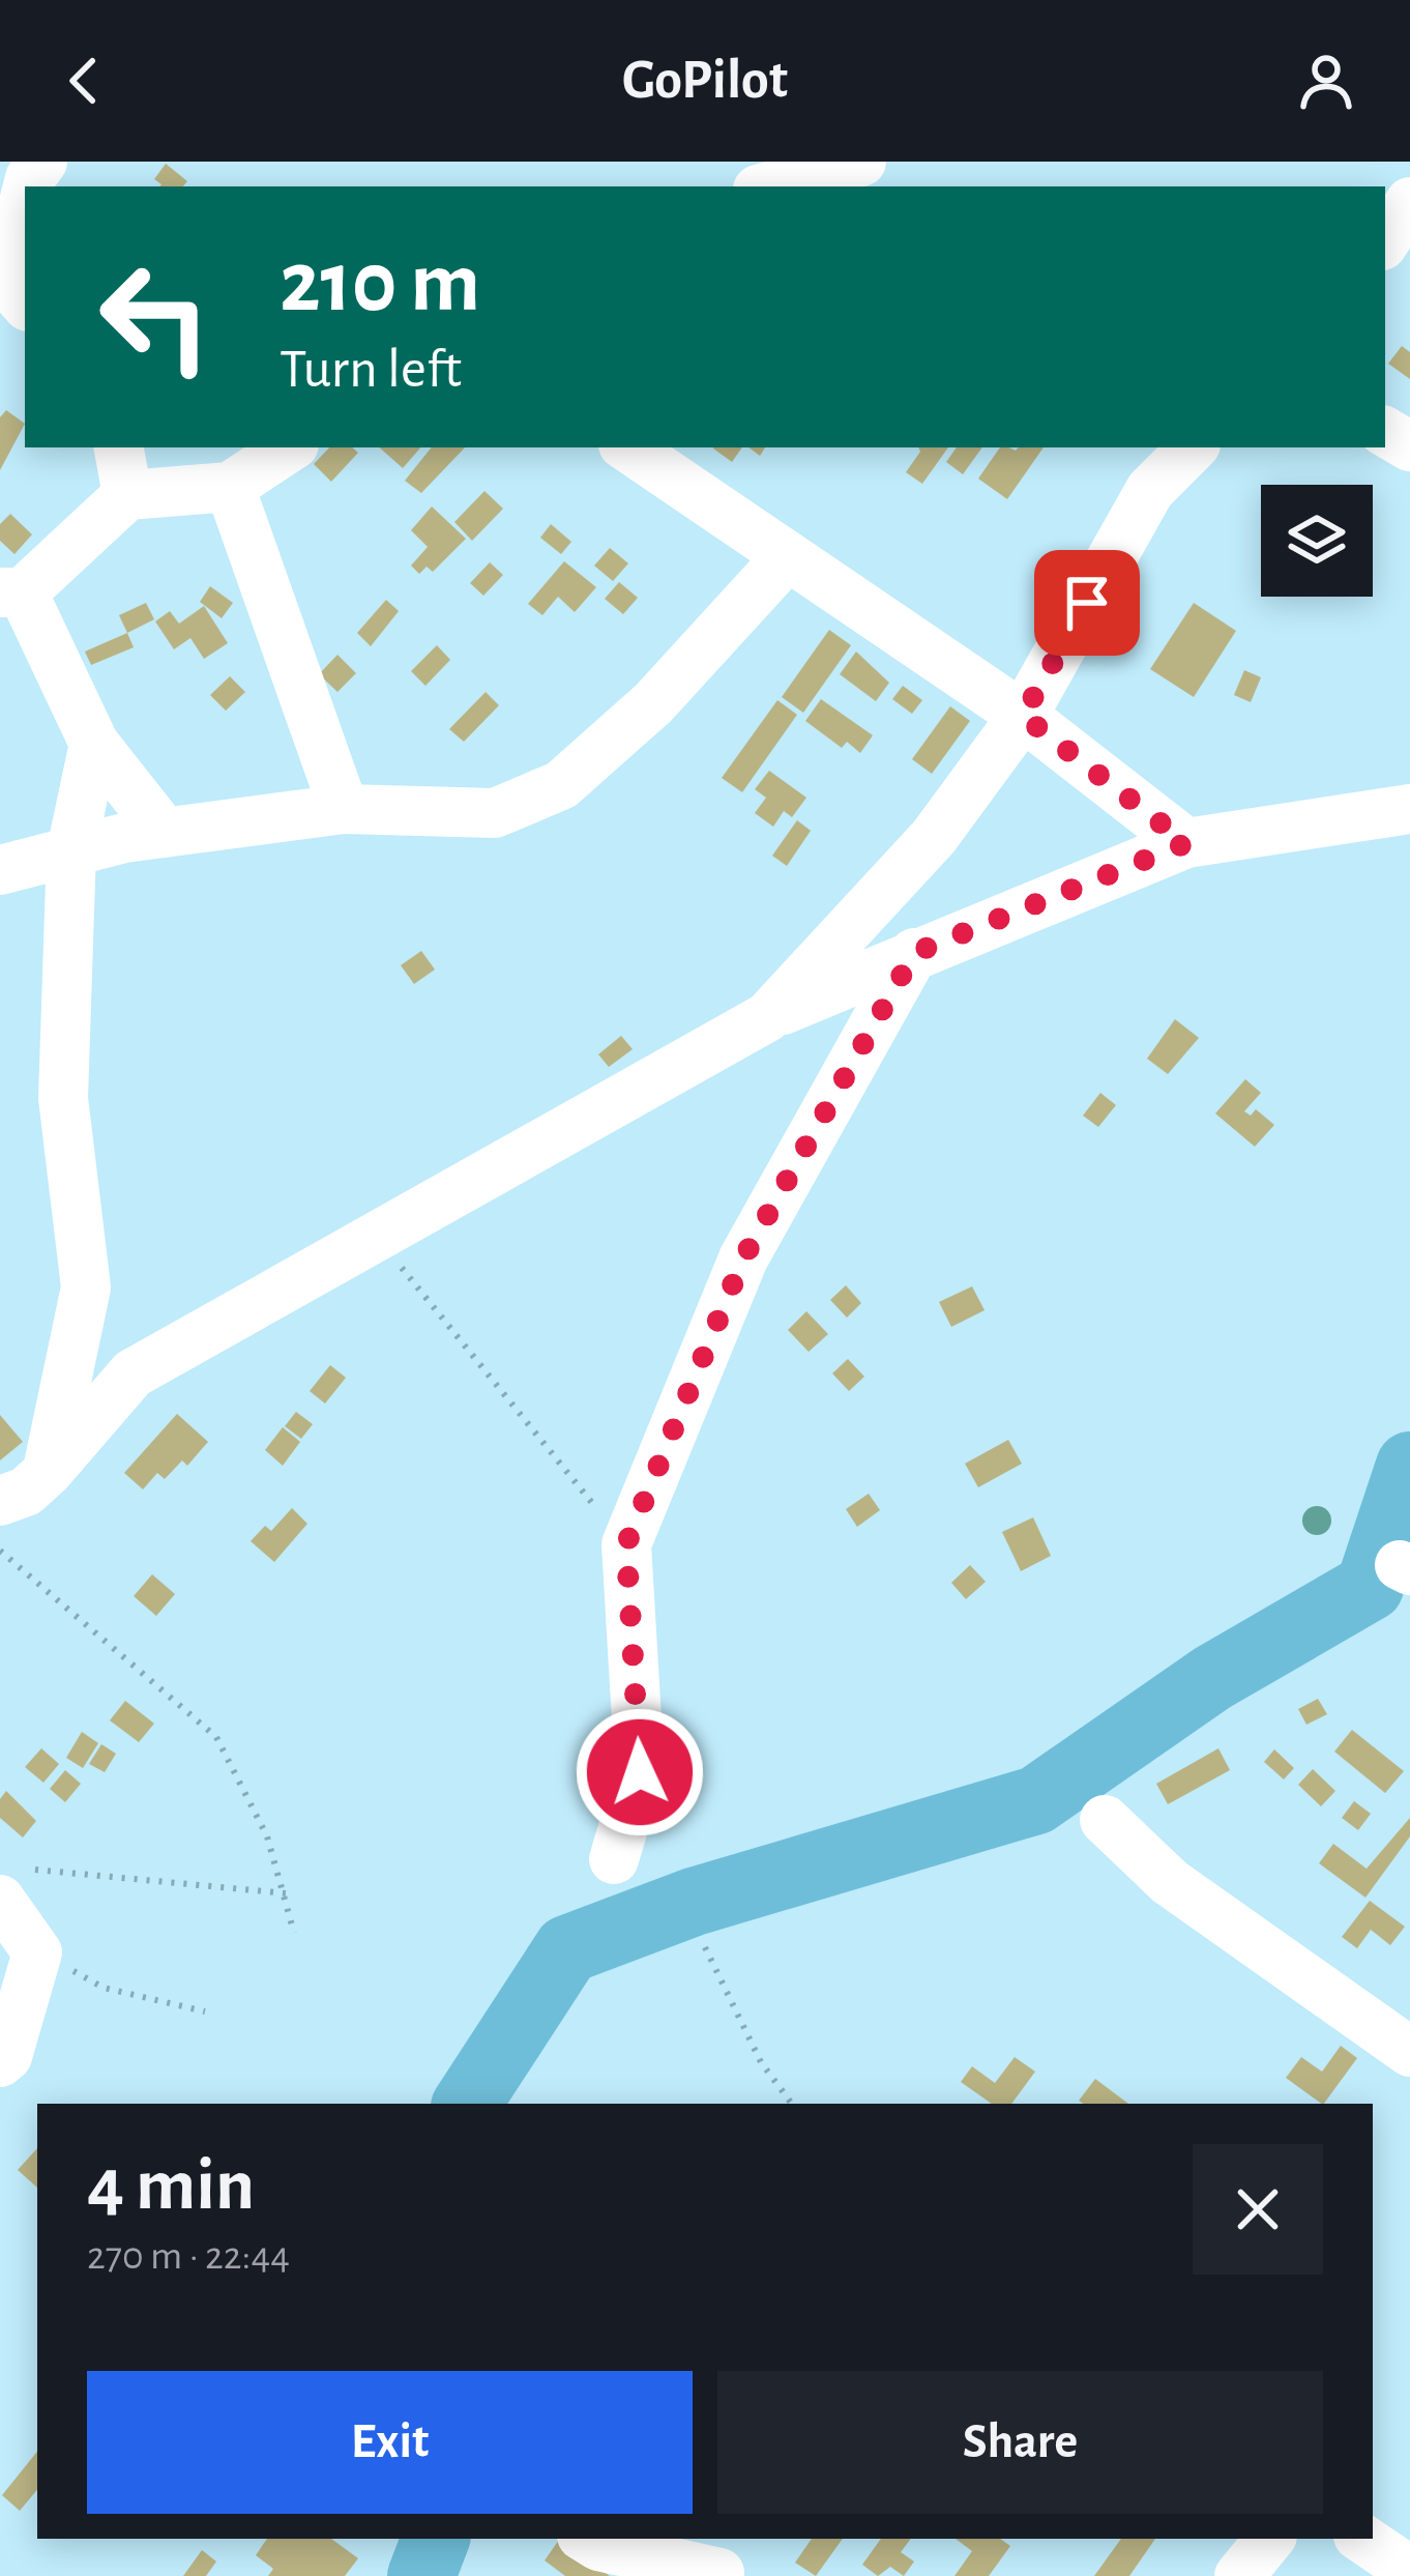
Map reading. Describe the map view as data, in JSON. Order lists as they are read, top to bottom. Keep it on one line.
{"page":{"header":"GoPilot","turn":["210 m","Turn left"],"heading":["4 min","270 m · 22:44"],"buttons":["Exit","Share"]}}
